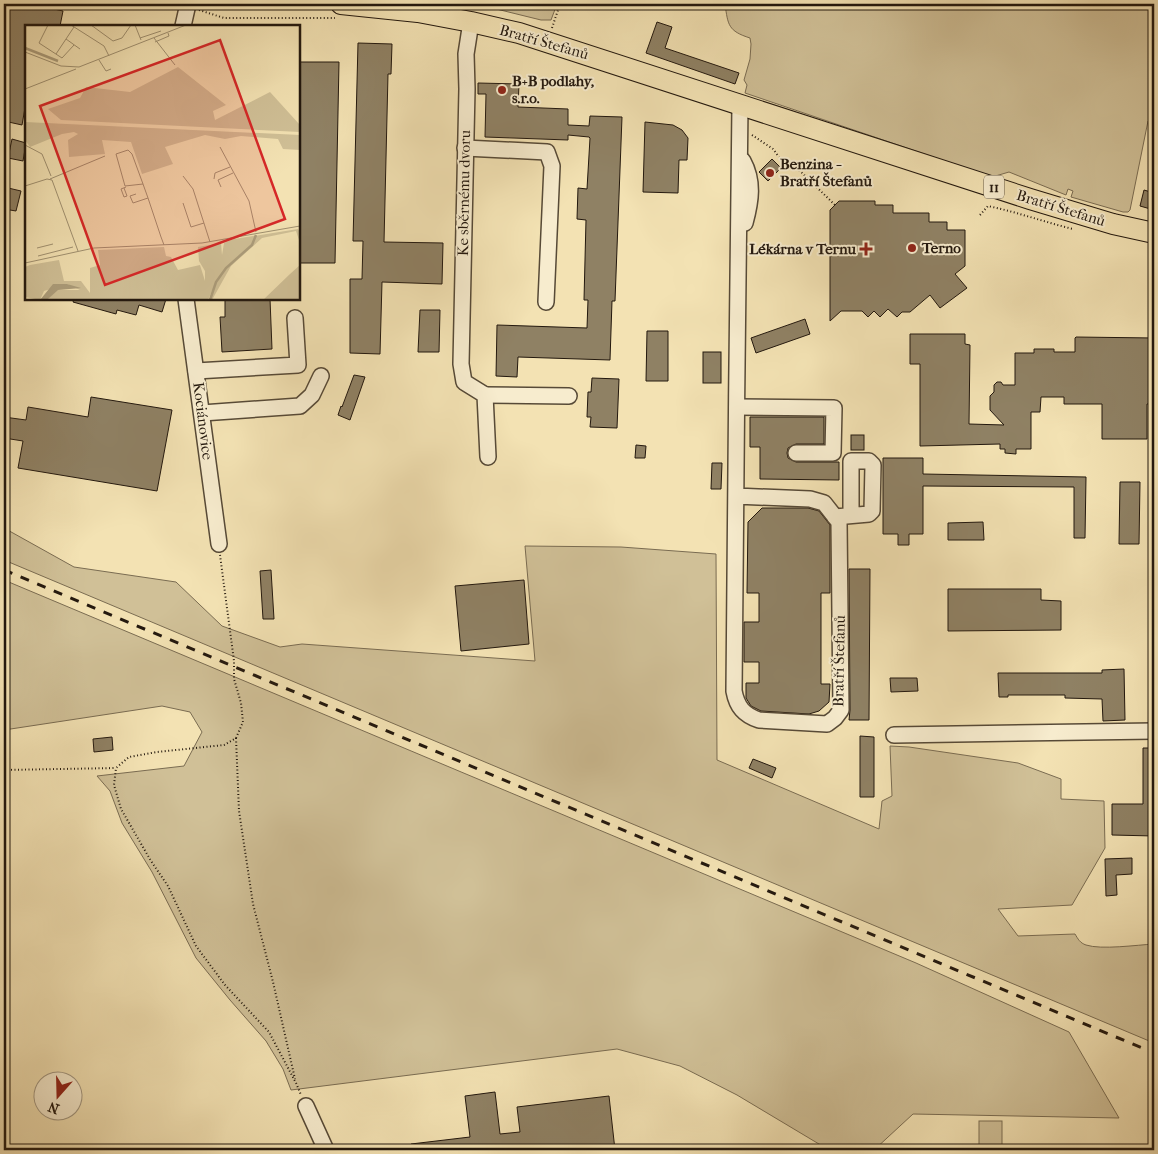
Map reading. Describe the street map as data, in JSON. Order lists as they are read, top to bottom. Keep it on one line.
{"streets":{"main road":["Bratří Štefanů","11"],"street":["Ke sběrnému dvoru","Kociánovice"]},"crossings":[["Bratří Štefanů","Ke sběrnému dvoru"]],"places":{"other":["B+B podlahy, s.r.o.","Benzina - Bratří Štefanů","Terno"],"health":["Lékárna v Ternu"]},"north":"bottom"}
